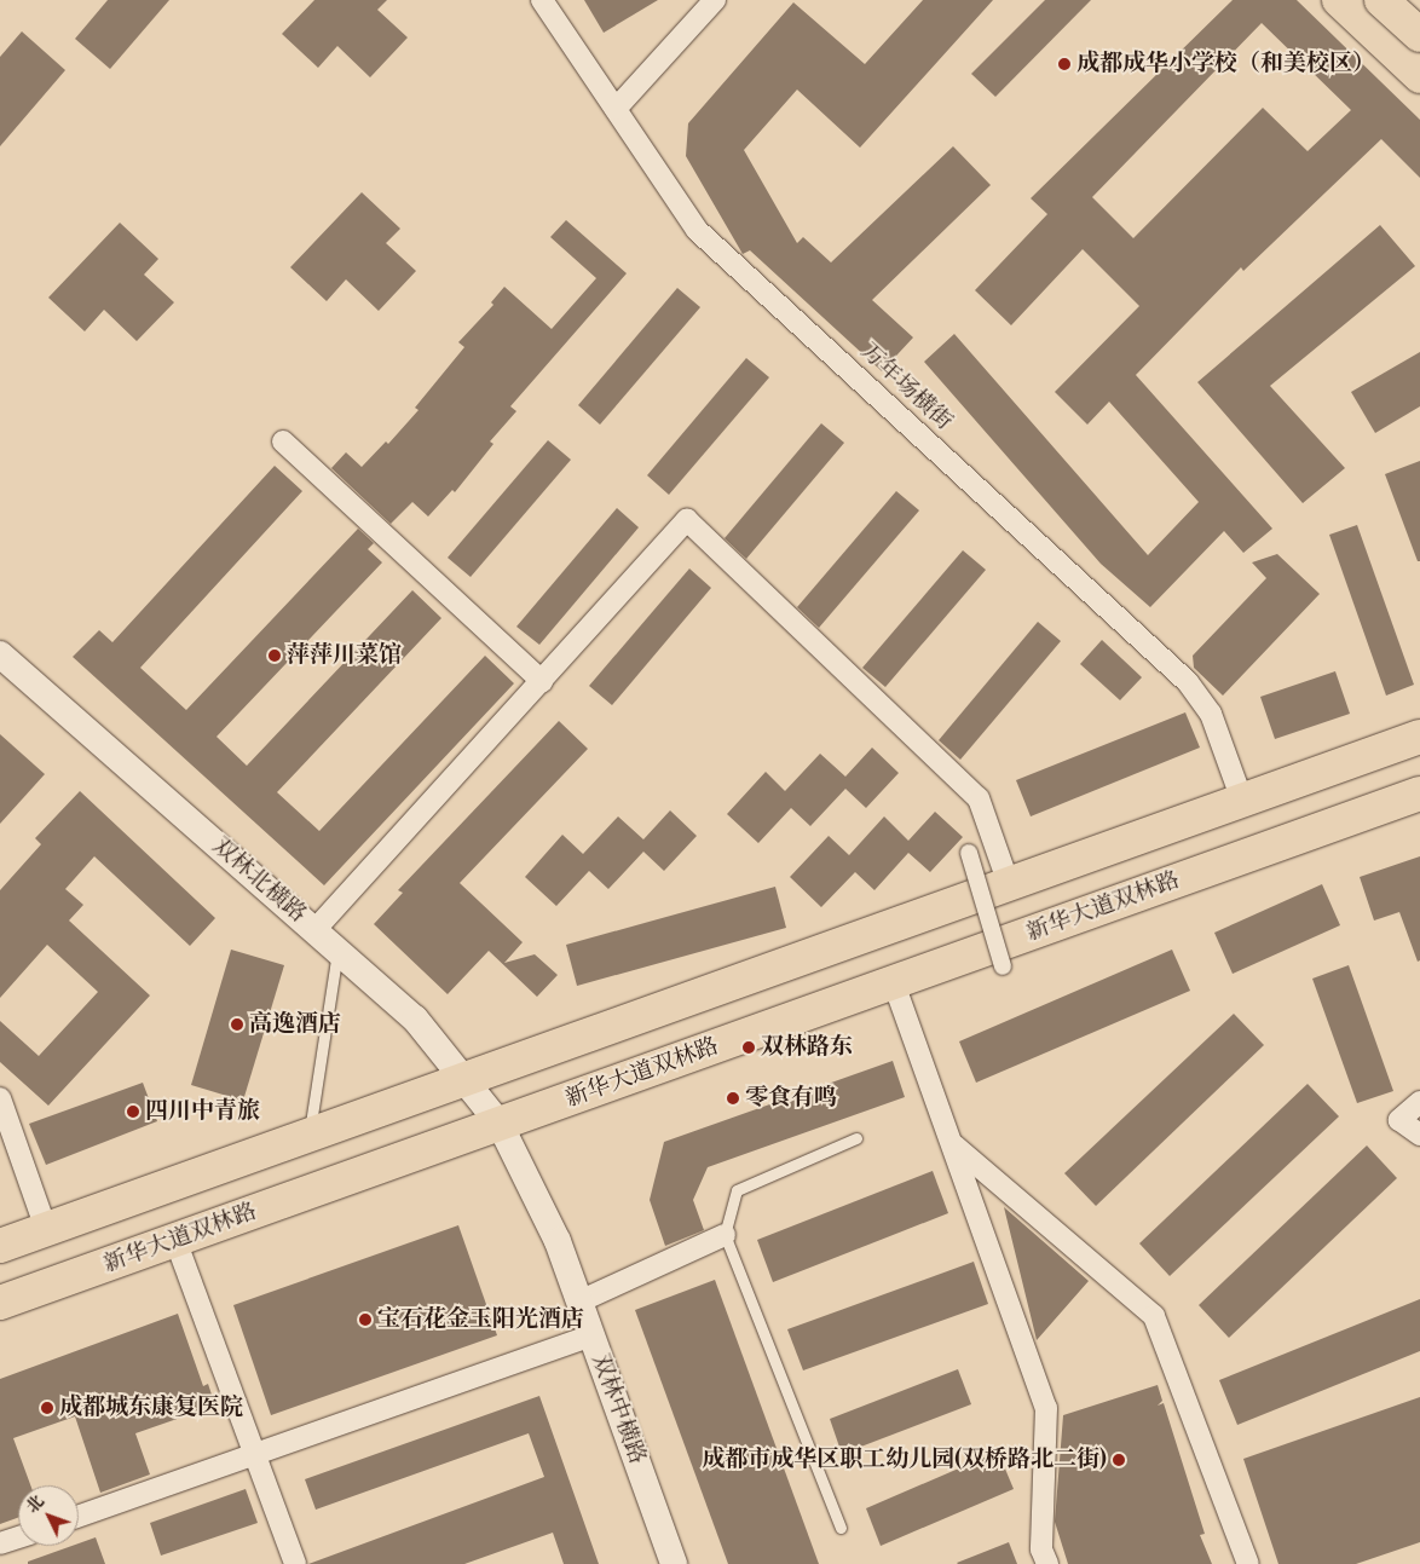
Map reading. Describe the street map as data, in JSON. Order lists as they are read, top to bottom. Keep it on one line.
{"streets":{"main road":["新华大道双林路"],"street":["万年场横街","双林北横路","双林中横路"]},"crossings":[["双林北横路","新华大道双林路"],["双林北横路","双林中横路"],["新华大道双林路","双林中横路"]],"places":["成都成华小学校（和美校区）","萍萍川菜馆","高逸酒店","双林路东","零食有鸣","四川中青旅","宝石花金玉阳光酒店","成都城东康复医院","成都市成华区职工幼儿园(双桥路北二街)"],"north":"top left"}
